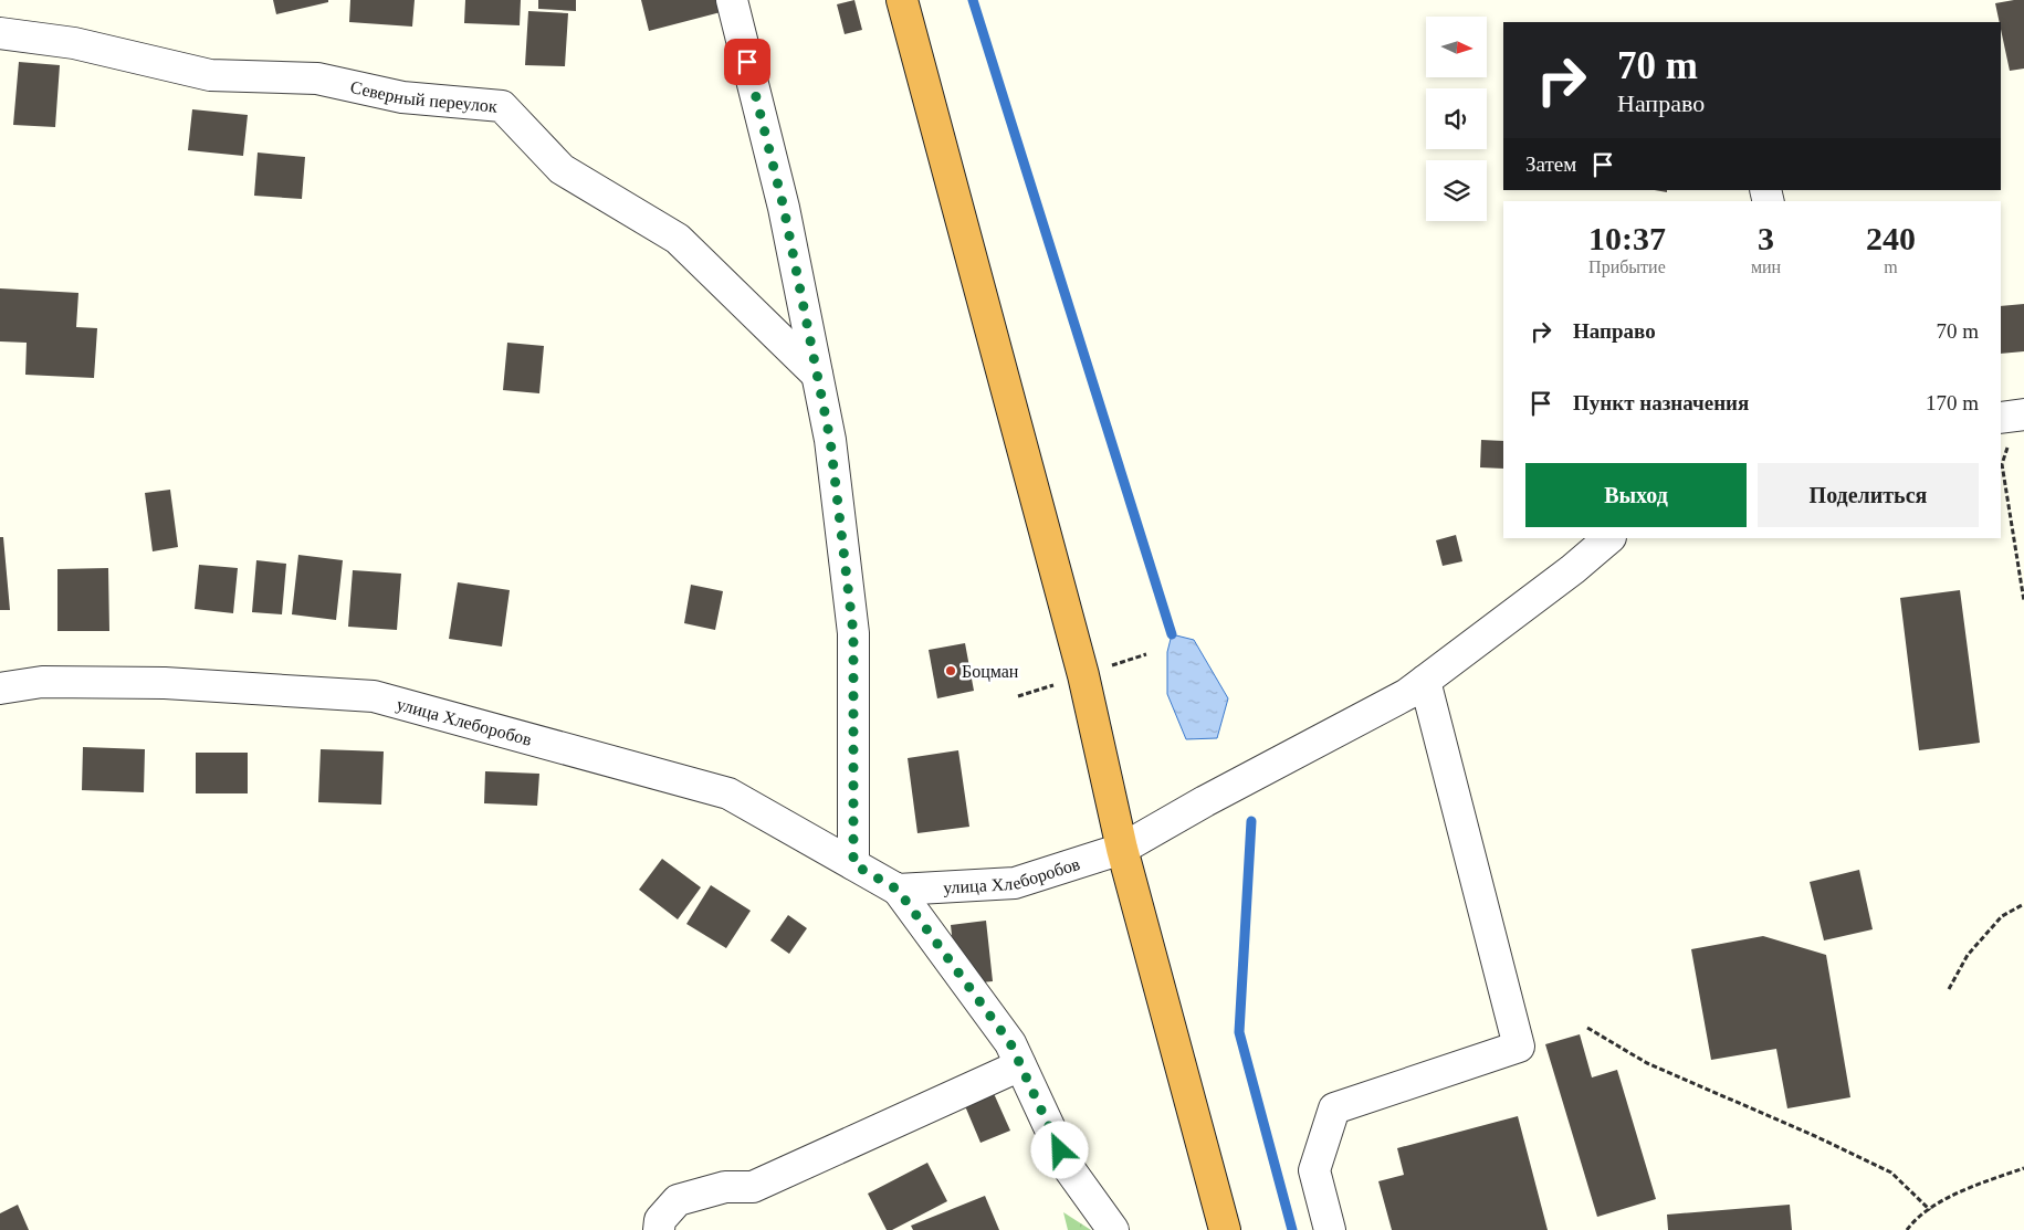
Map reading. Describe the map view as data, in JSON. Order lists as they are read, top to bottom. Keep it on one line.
{"streets":{"street":["Северный переулок","улица Хлеборобов"]},"places":["Боцман"],"north":"right","page":{"turn":["70 m","Направо"],"then":"Затем","eta":["10:37","Прибытие","3","мин","240","m"],"list":[{"name":"Направо","value":"70 m"},{"name":"Пункт назначения","value":"170 m"}],"buttons":["Выход","Поделиться"]}}
